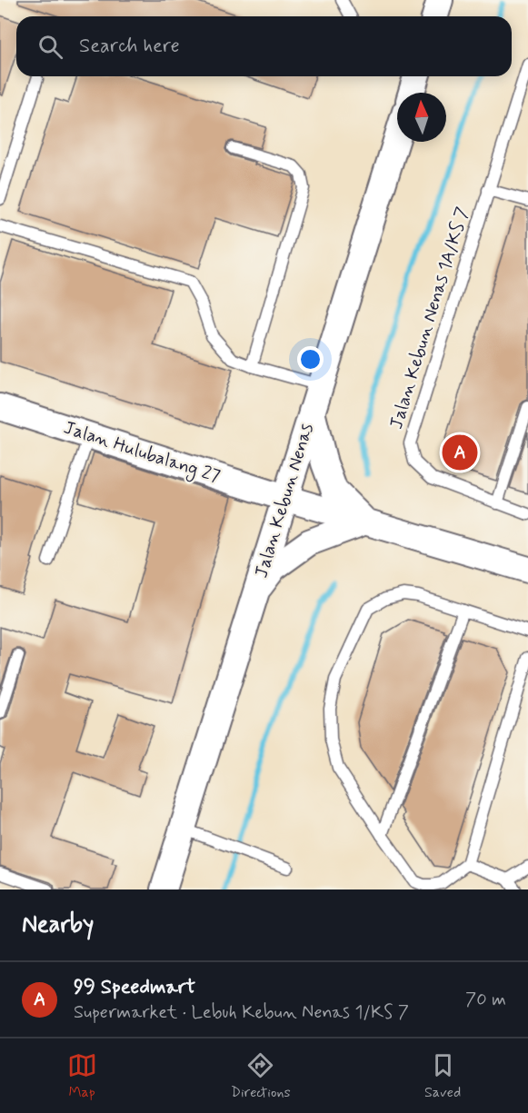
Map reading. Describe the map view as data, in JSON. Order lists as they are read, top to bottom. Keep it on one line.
{"streets":{"street":["Jalan Hulubalang 27","Jalan Kebun Nenas"],"lane":["Jalan Kebun Nenas 1A/KS 7"]},"crossings":[["Jalan Hulubalang 27","Jalan Kebun Nenas"]],"north":"top","page":{"search":"Search here","pins":"A","heading":"Nearby","list":[{"mark":"A","name":"99 Speedmart","note":"Supermarket · Lebuh Kebun Nenas 1/KS 7","value":"70 m"}],"nav":["Map","Directions","Saved"]}}
